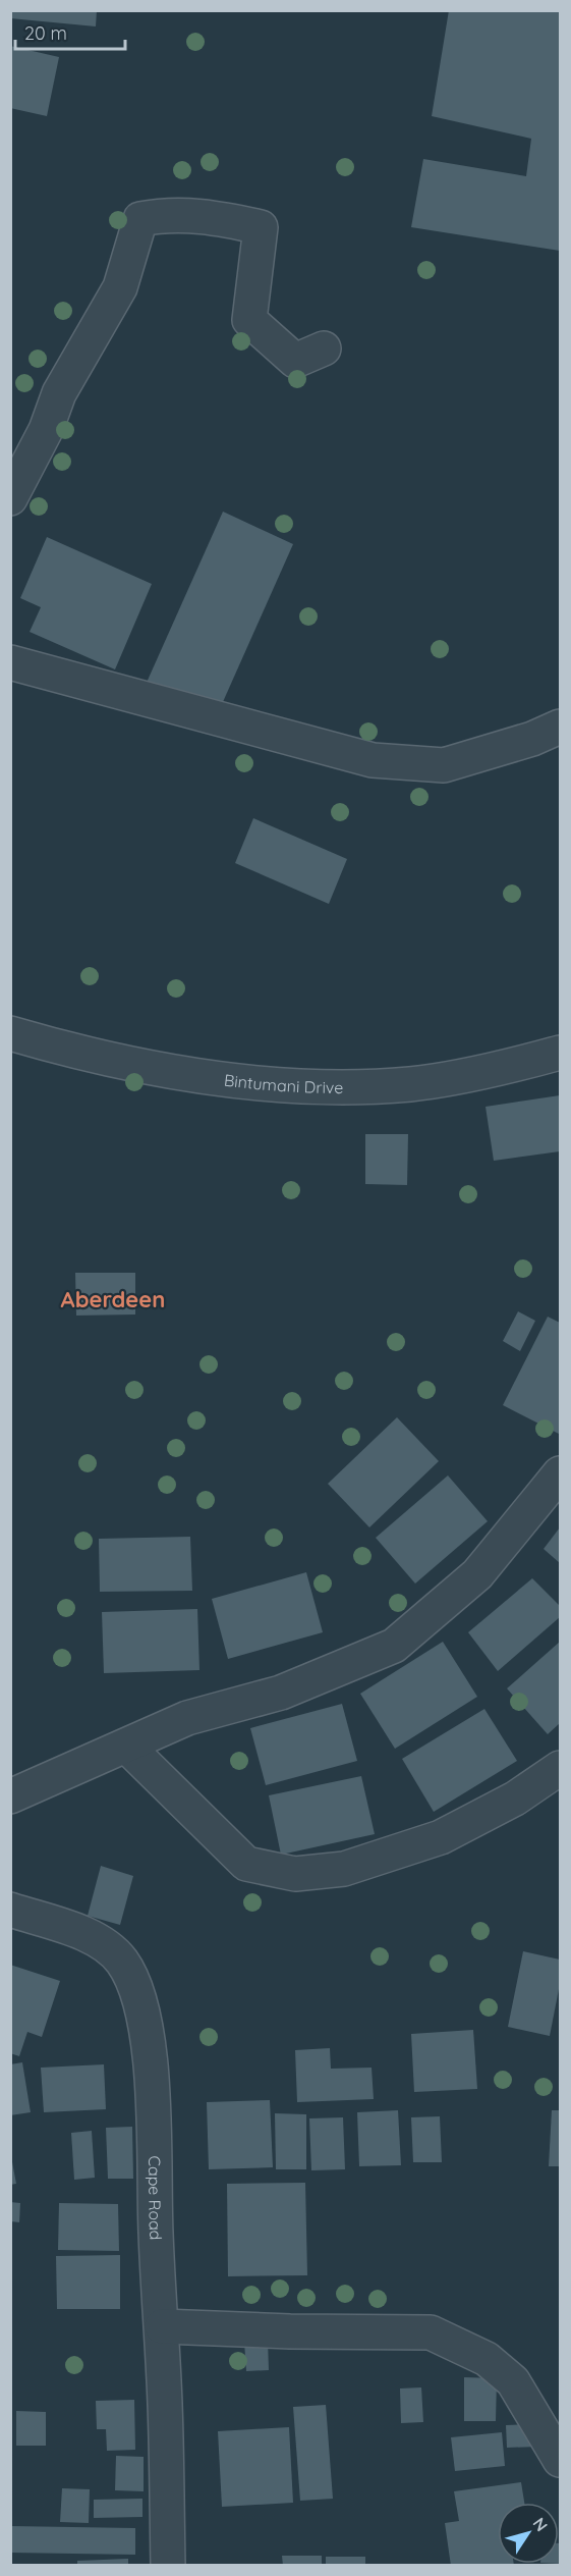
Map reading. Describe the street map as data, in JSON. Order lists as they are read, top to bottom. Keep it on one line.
{"streets":{"street":["Bintumani Drive","Cape Road"]},"districts":["Aberdeen"],"scale_bar":"20 m","north":"top right"}
